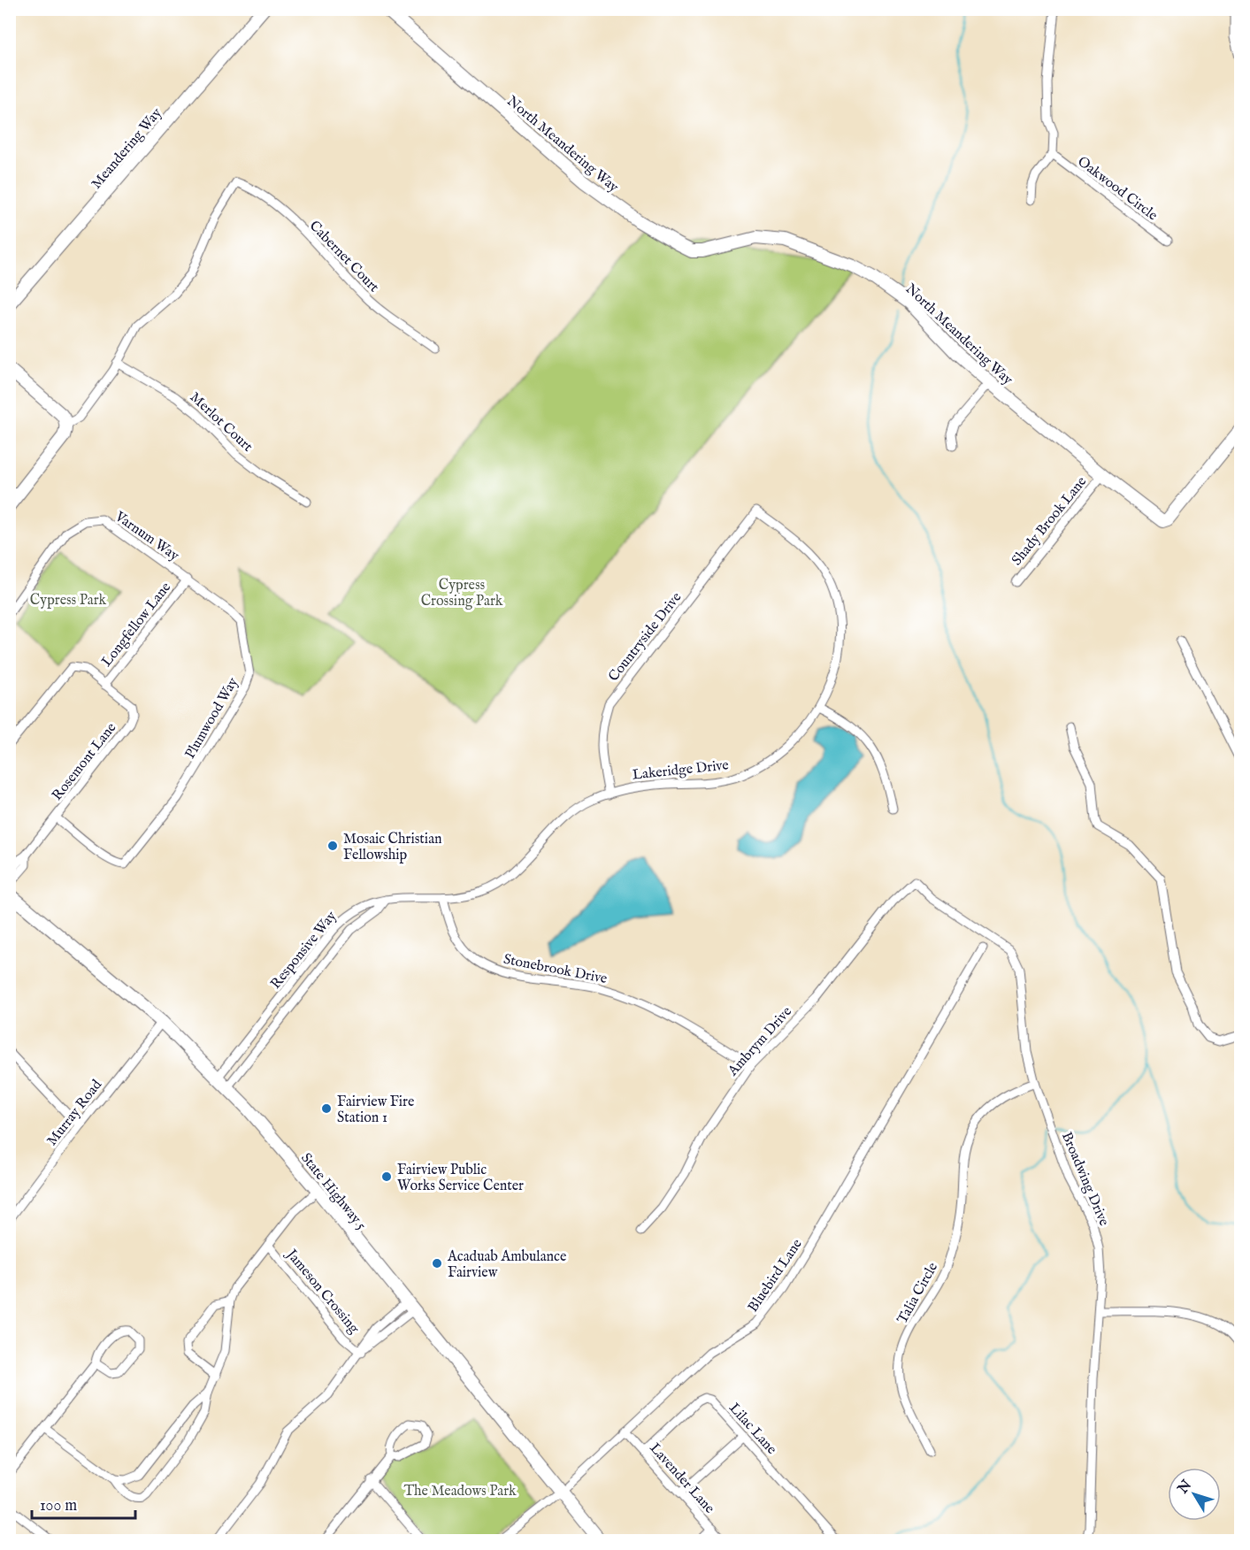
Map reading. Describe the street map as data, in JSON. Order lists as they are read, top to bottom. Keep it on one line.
{"streets":{"street":["North Meandering Way","Meandering Way","Oakwood Circle","Cabernet Court","Merlot Court","Shady Brook Lane","Varnum Way","Longfellow Lane","Countryside Drive","Plumwood Way","Rosemont Lane","Lakeridge Drive","Responsive Way","Stonebrook Drive","Ambrym Drive","Murray Road","Broadwing Drive","State Highway 5","Bluebird Lane","Jameson Crossing","Talia Circle","Lilac Lane","Lavender Lane"]},"crossings":[["North Meandering Way","Shady Brook Lane"],["Cabernet Court","Merlot Court"],["Varnum Way","Longfellow Lane"],["Varnum Way","Plumwood Way"],["Longfellow Lane","Plumwood Way"],["Longfellow Lane","Rosemont Lane"],["Countryside Drive","Lakeridge Drive"],["Plumwood Way","Rosemont Lane"],["Lakeridge Drive","Responsive Way"],["Lakeridge Drive","Stonebrook Drive"],["Responsive Way","State Highway 5"],["Stonebrook Drive","Ambrym Drive"],["Ambrym Drive","Broadwing Drive"],["Murray Road","State Highway 5"],["Broadwing Drive","Talia Circle"],["State Highway 5","Bluebird Lane"],["Bluebird Lane","Lavender Lane"],["Lilac Lane","Lavender Lane"]],"parks":["Cypress Crossing Park","Cypress Park","The Meadows Park"],"places":["Mosaic Christian Fellowship","Fairview Fire Station 1","Fairview Public Works Service Center","Acaduab Ambulance Fairview"],"scale_bar":"100 m","north":"top left"}
